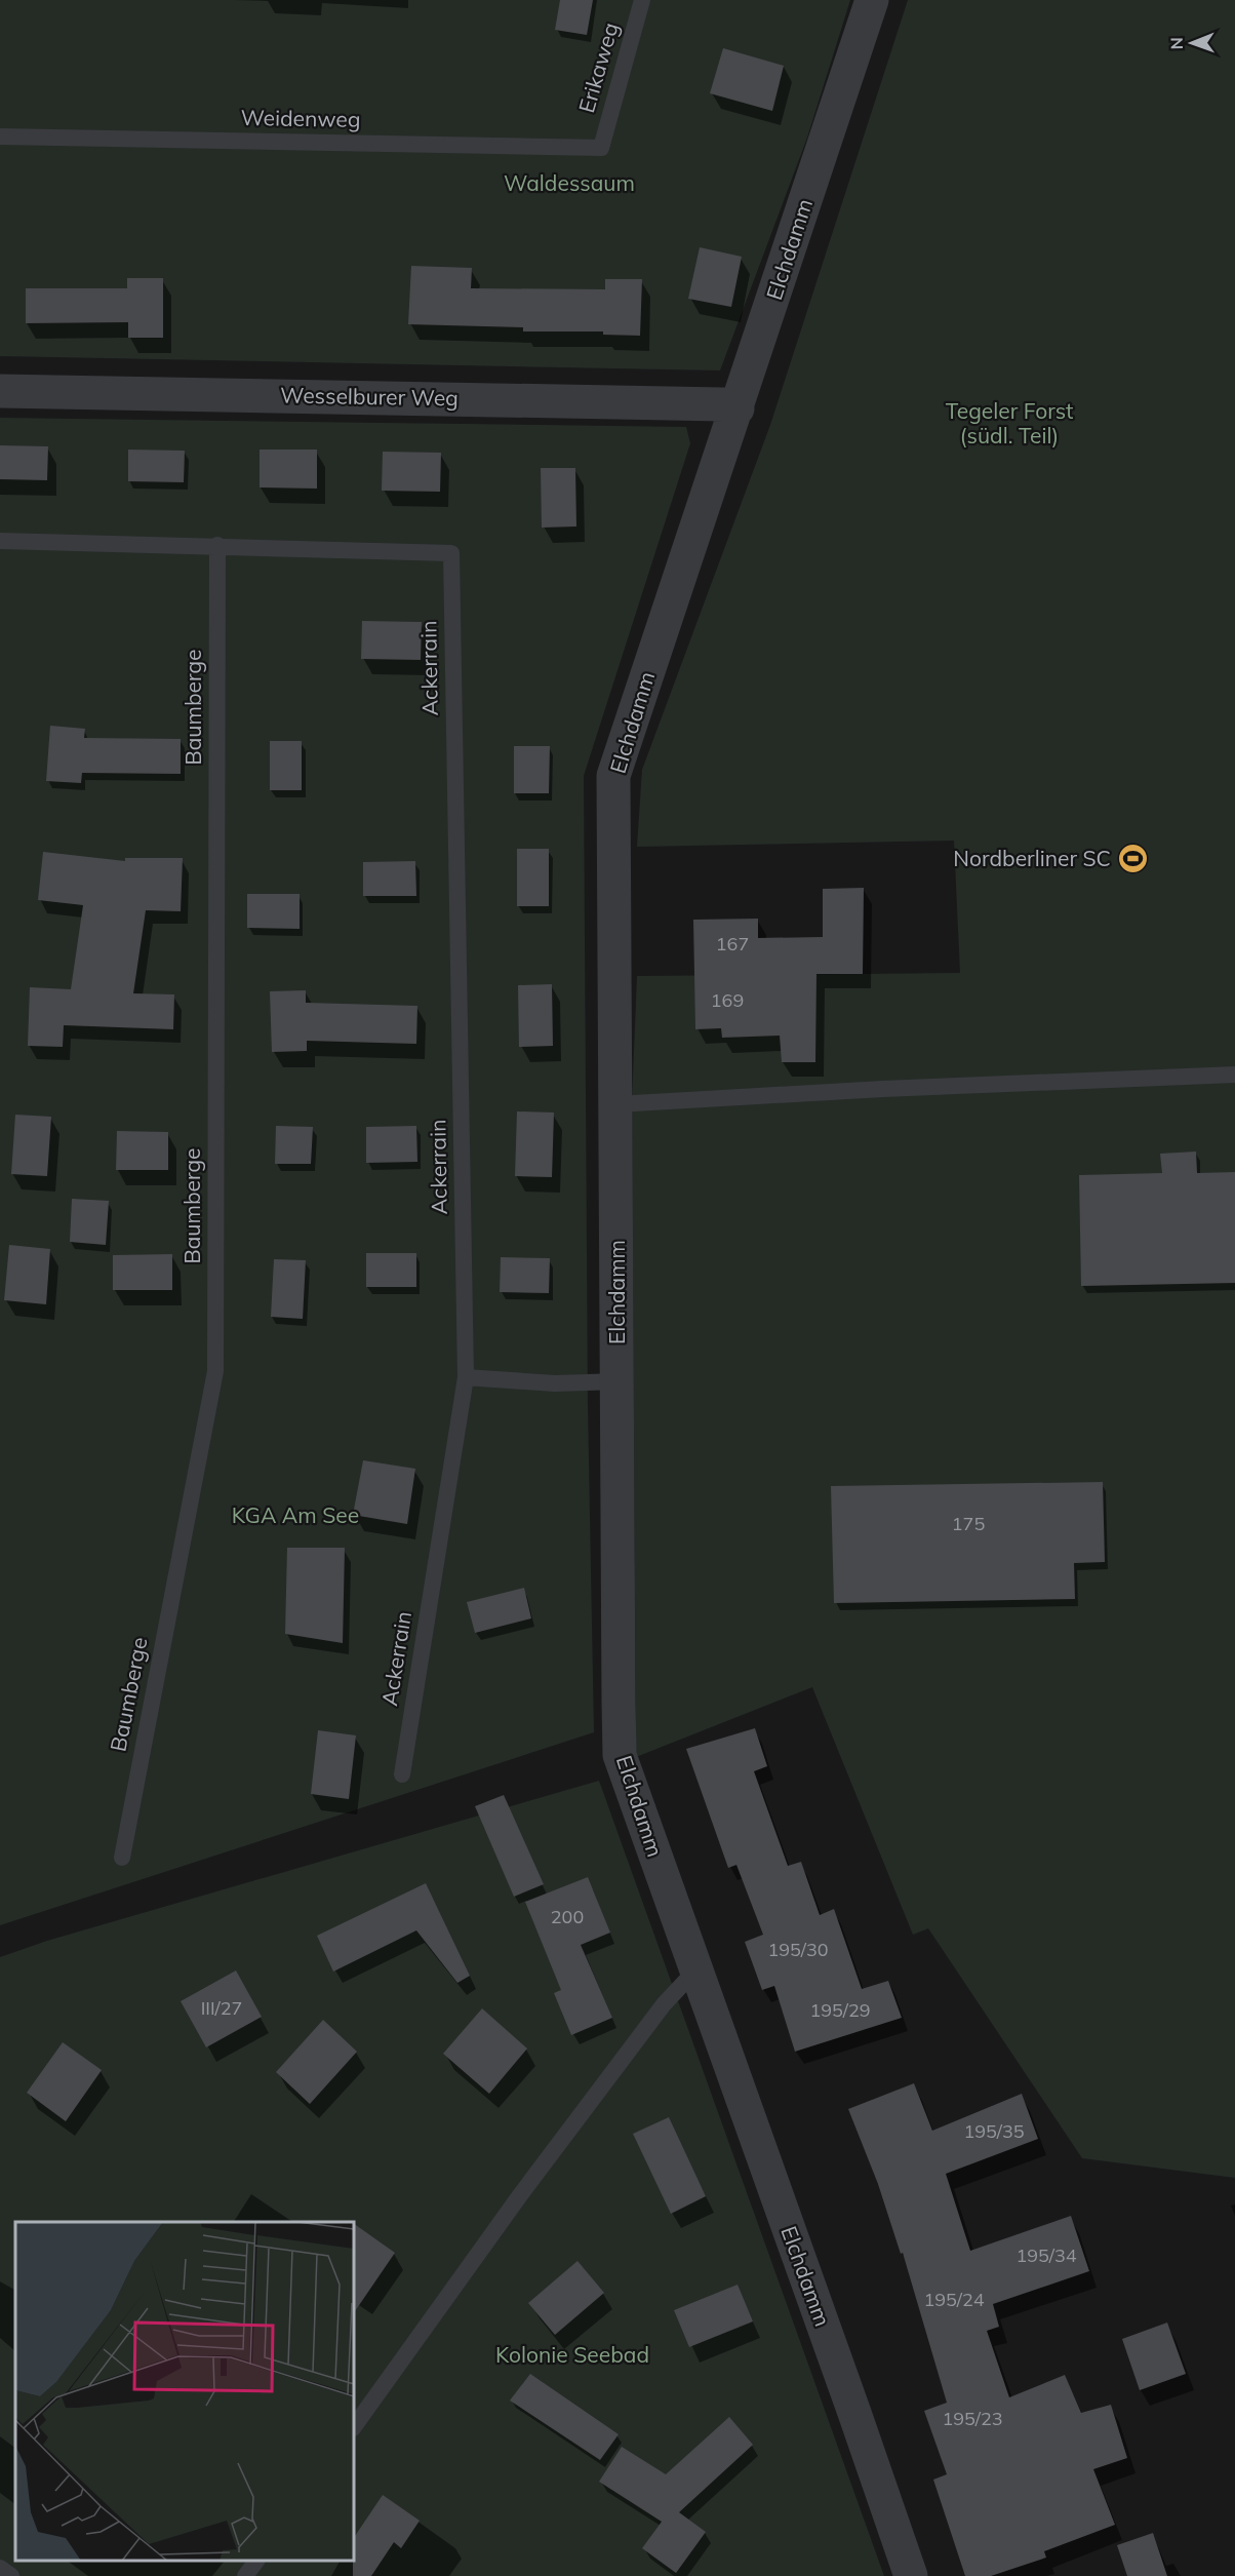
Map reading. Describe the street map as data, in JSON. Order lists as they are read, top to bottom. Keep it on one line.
{"streets":{"street":["Elchdamm","Wesselburer Weg"],"lane":["Erikaweg","Weidenweg","Ackerrain","Baumberge"]},"crossings":[["Erikaweg","Weidenweg"],["Elchdamm","Wesselburer Weg"],["Ackerrain","Baumberge"]],"parks":["Waldessaum","Tegeler Forst (südl. Teil)","KGA Am See","Kolonie Seebad"],"places":{"sports":["Nordberliner SC"]},"house_numbers":["167","169","175","200","195/30","III/27","195/29","195/35","195/34","195/24","195/23"],"north":"left"}
